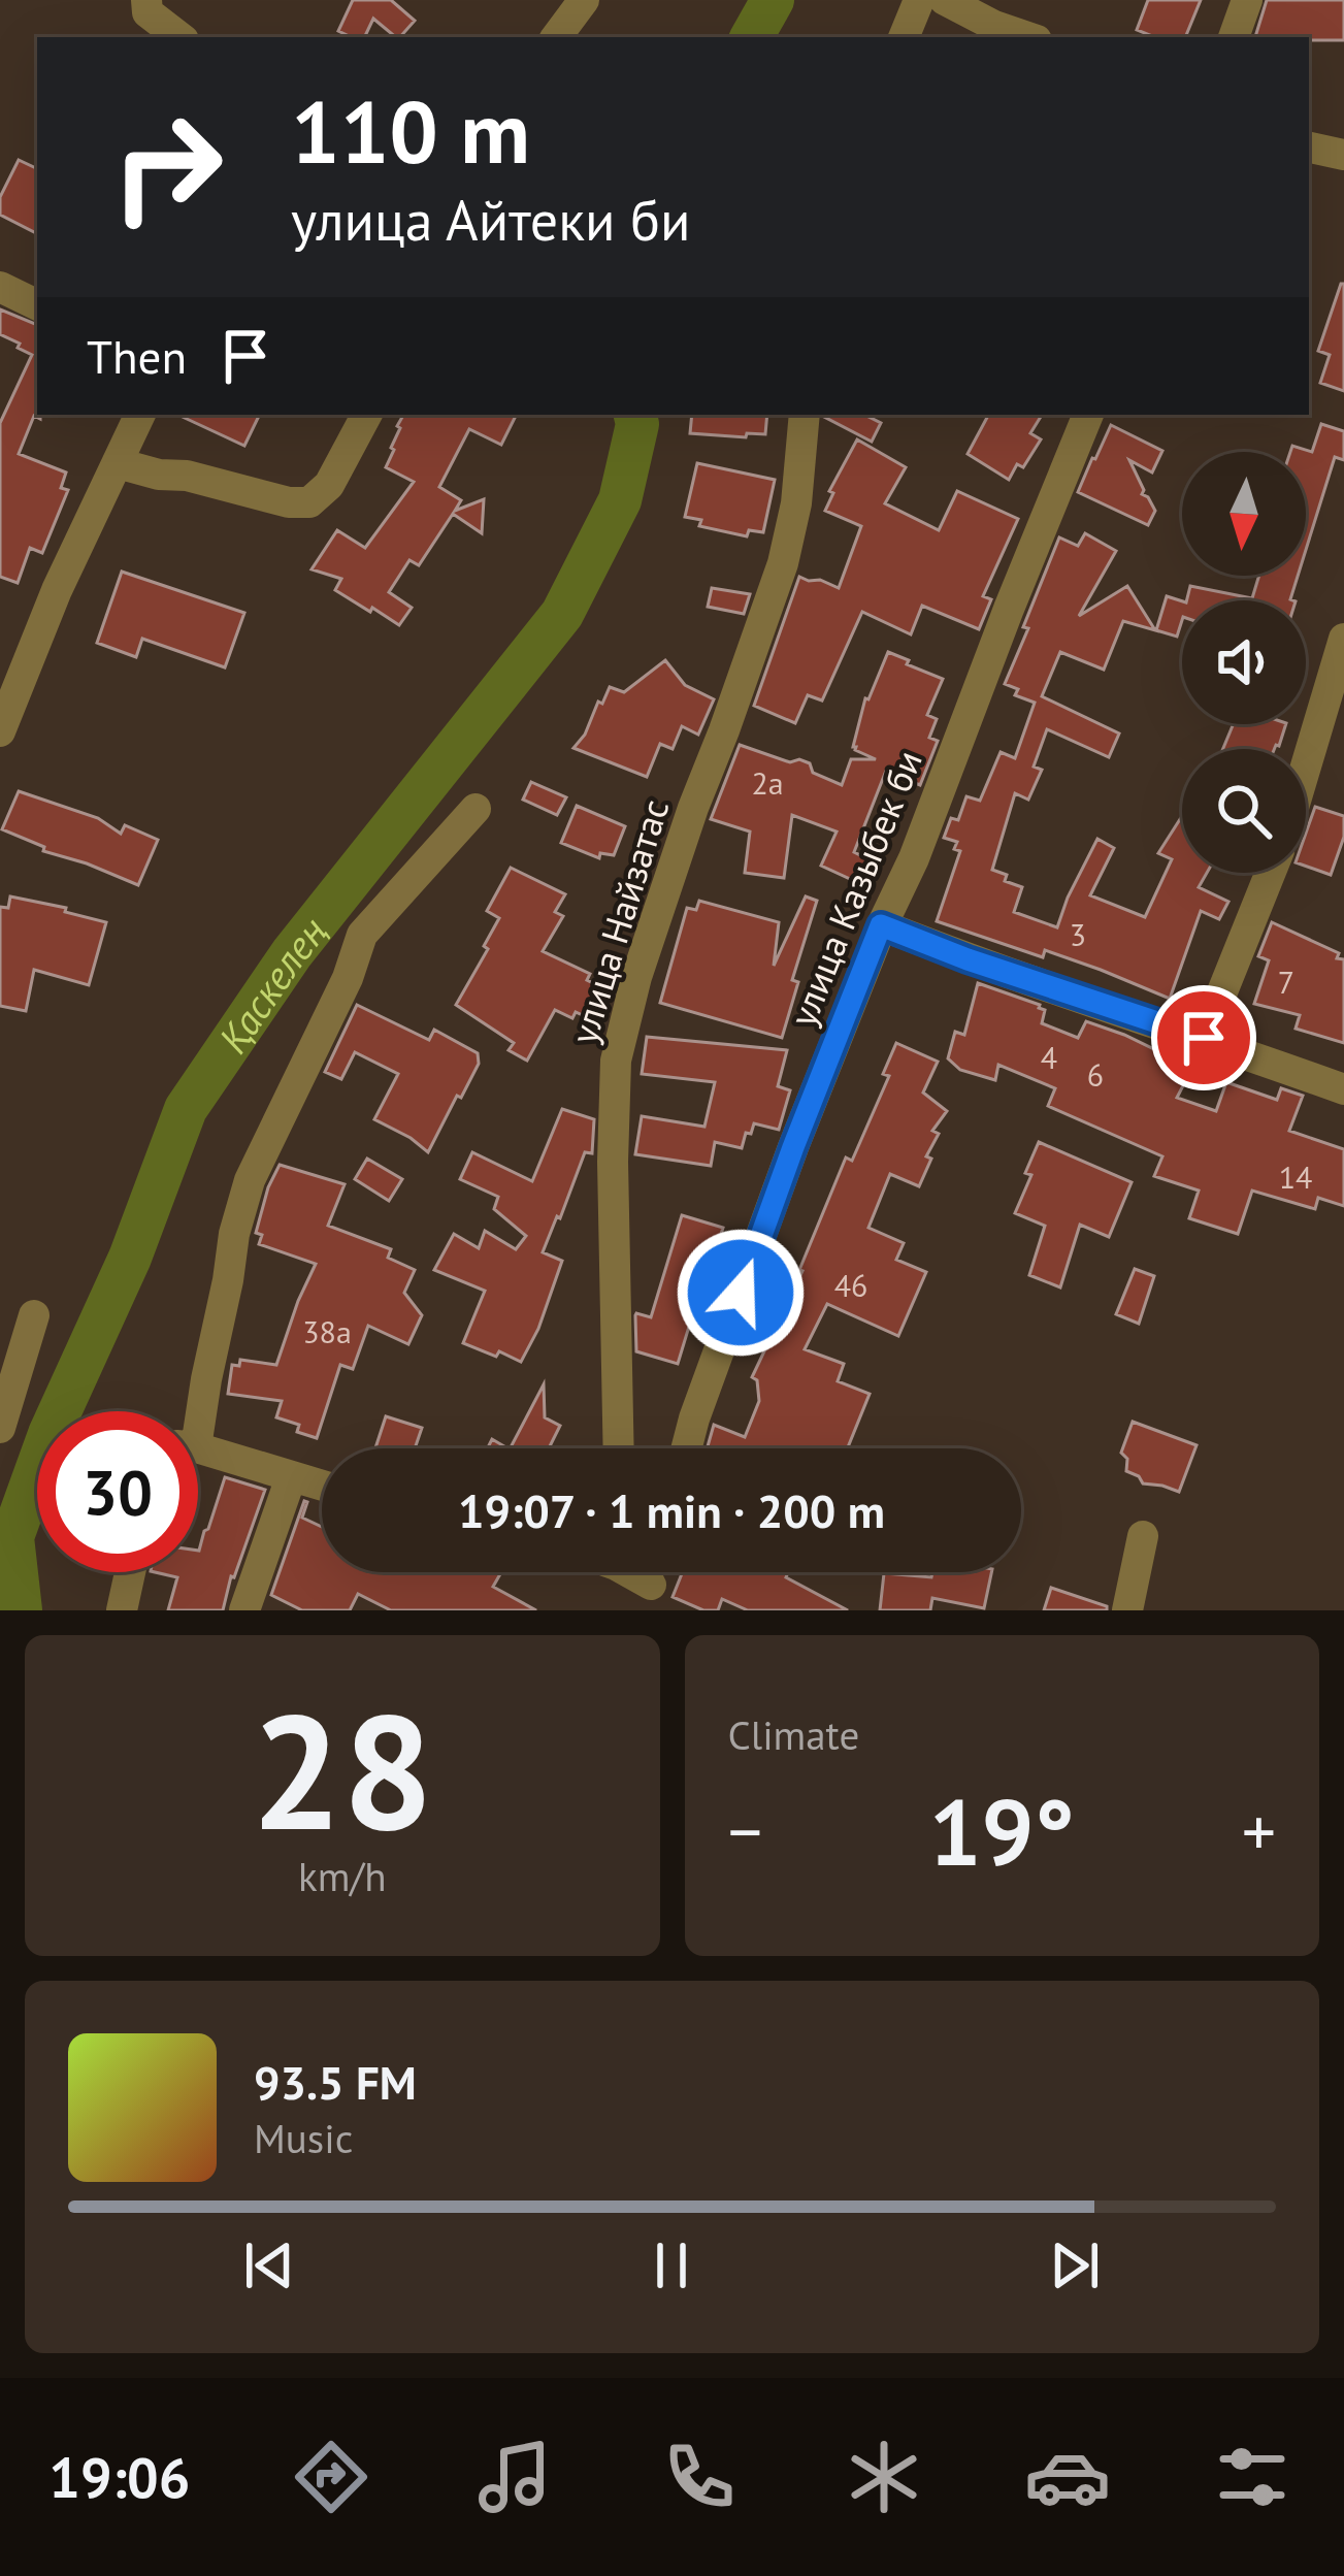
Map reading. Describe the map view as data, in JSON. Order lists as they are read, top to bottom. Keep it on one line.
{"streets":{"street":["улица Казыбек би","улица Найзатас"]},"water":["Қаскелең"],"house_numbers":["2а","3","7","4","6","14","46","38а"],"north":"bottom","page":{"turn":["110 m","улица Айтеки би"],"then":"Then","limit":"30","trip":"19:07 · 1 min · 200 m","tile":[["28","km/h"],"Climate"],"heat":["−","19°","+"],"song":["93.5 FM","Music"],"tabs":"19:06"}}
